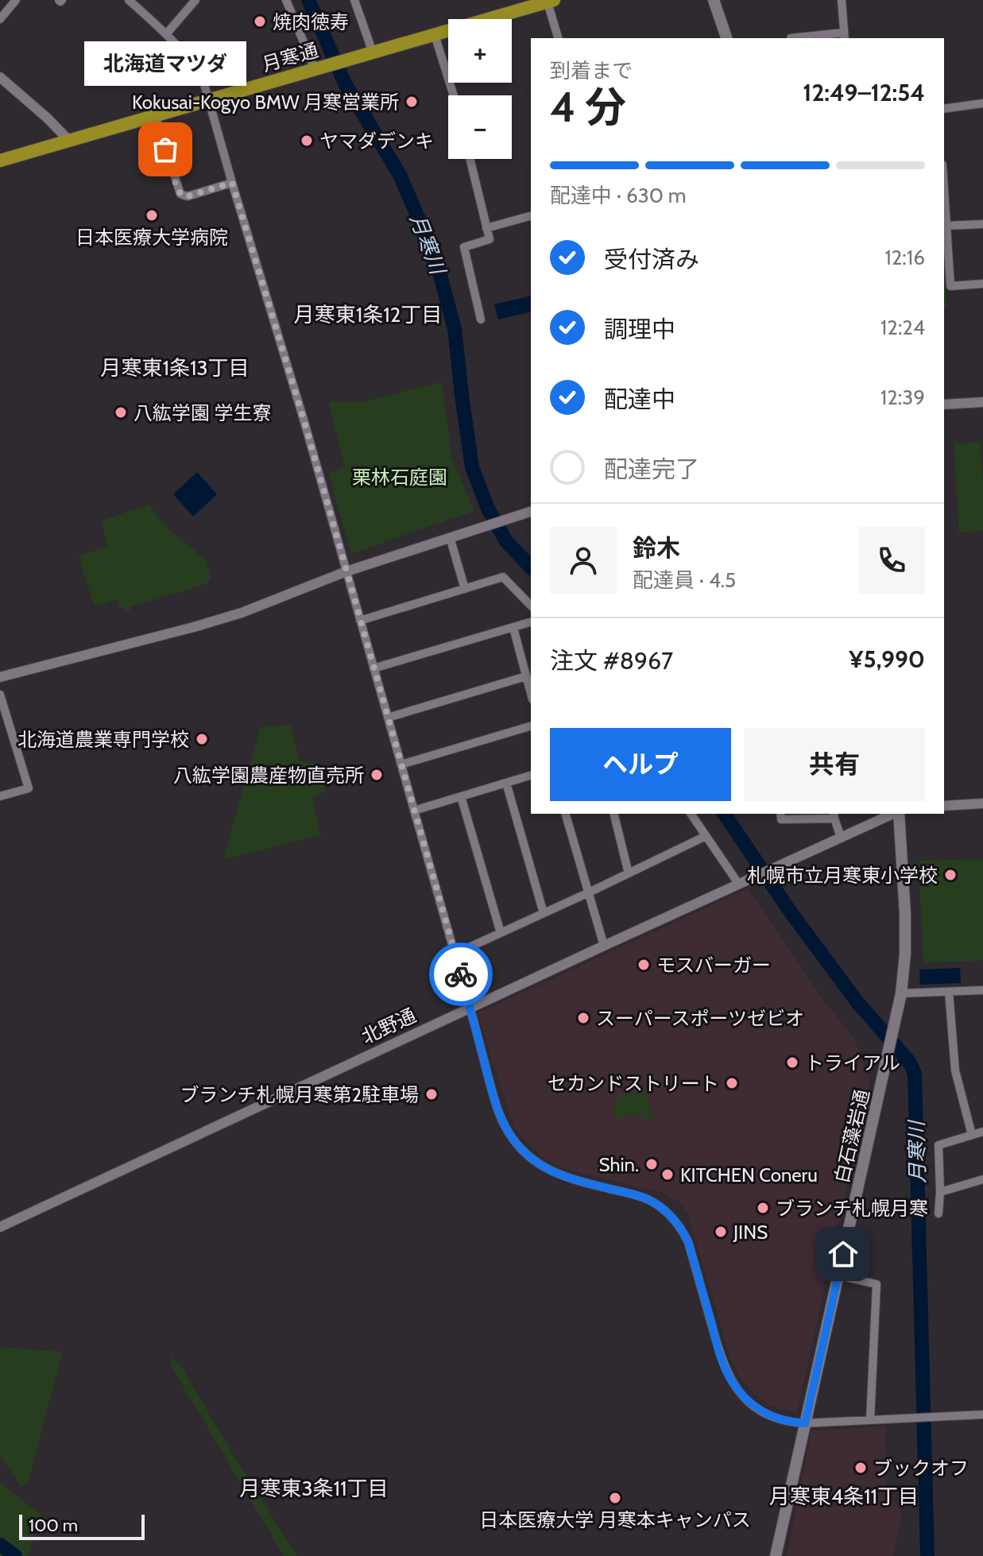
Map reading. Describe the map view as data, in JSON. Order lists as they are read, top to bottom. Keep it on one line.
{"streets":{"highway":["月寒通"],"main road":["白石藻岩通"],"street":["北野通"]},"districts":["月寒東1条12丁目","月寒東1条13丁目","月寒東3条11丁目","月寒東4条11丁目"],"water":["月寒川"],"parks":["栗林石庭園"],"places":["焼肉徳寿","Kokusai-Kogyo BMW 月寒営業所","ヤマダデンキ","北海道マツダ","日本医療大学病院","八紘学園 学生寮","北海道農業専門学校","八紘学園農産物直売所","札幌市立月寒東小学校","モスバーガー","スーパースポーツゼビオ","トライアル","セカンドストリート","ブランチ札幌月寒第2駐車場","Shin.","KITCHEN Coneru","ブランチ札幌月寒","JINS","ブックオフ","日本医療大学 月寒本キャンパス"],"scale_bar":"100 m","page":{"map_buttons":["+","−"],"heading":["4 分","到着まで","12:49–12:54"],"panel":["鈴木","配達員 · 4.5","注文 #8967","¥5,990"],"bubble":"北海道マツダ","bar":"配達中 · 630 m","list":[["受付済み","12:16"],["調理中","12:24"],["配達中","12:39"],"配達完了"],"buttons":["ヘルプ","共有"],"scale":"100 m"}}
